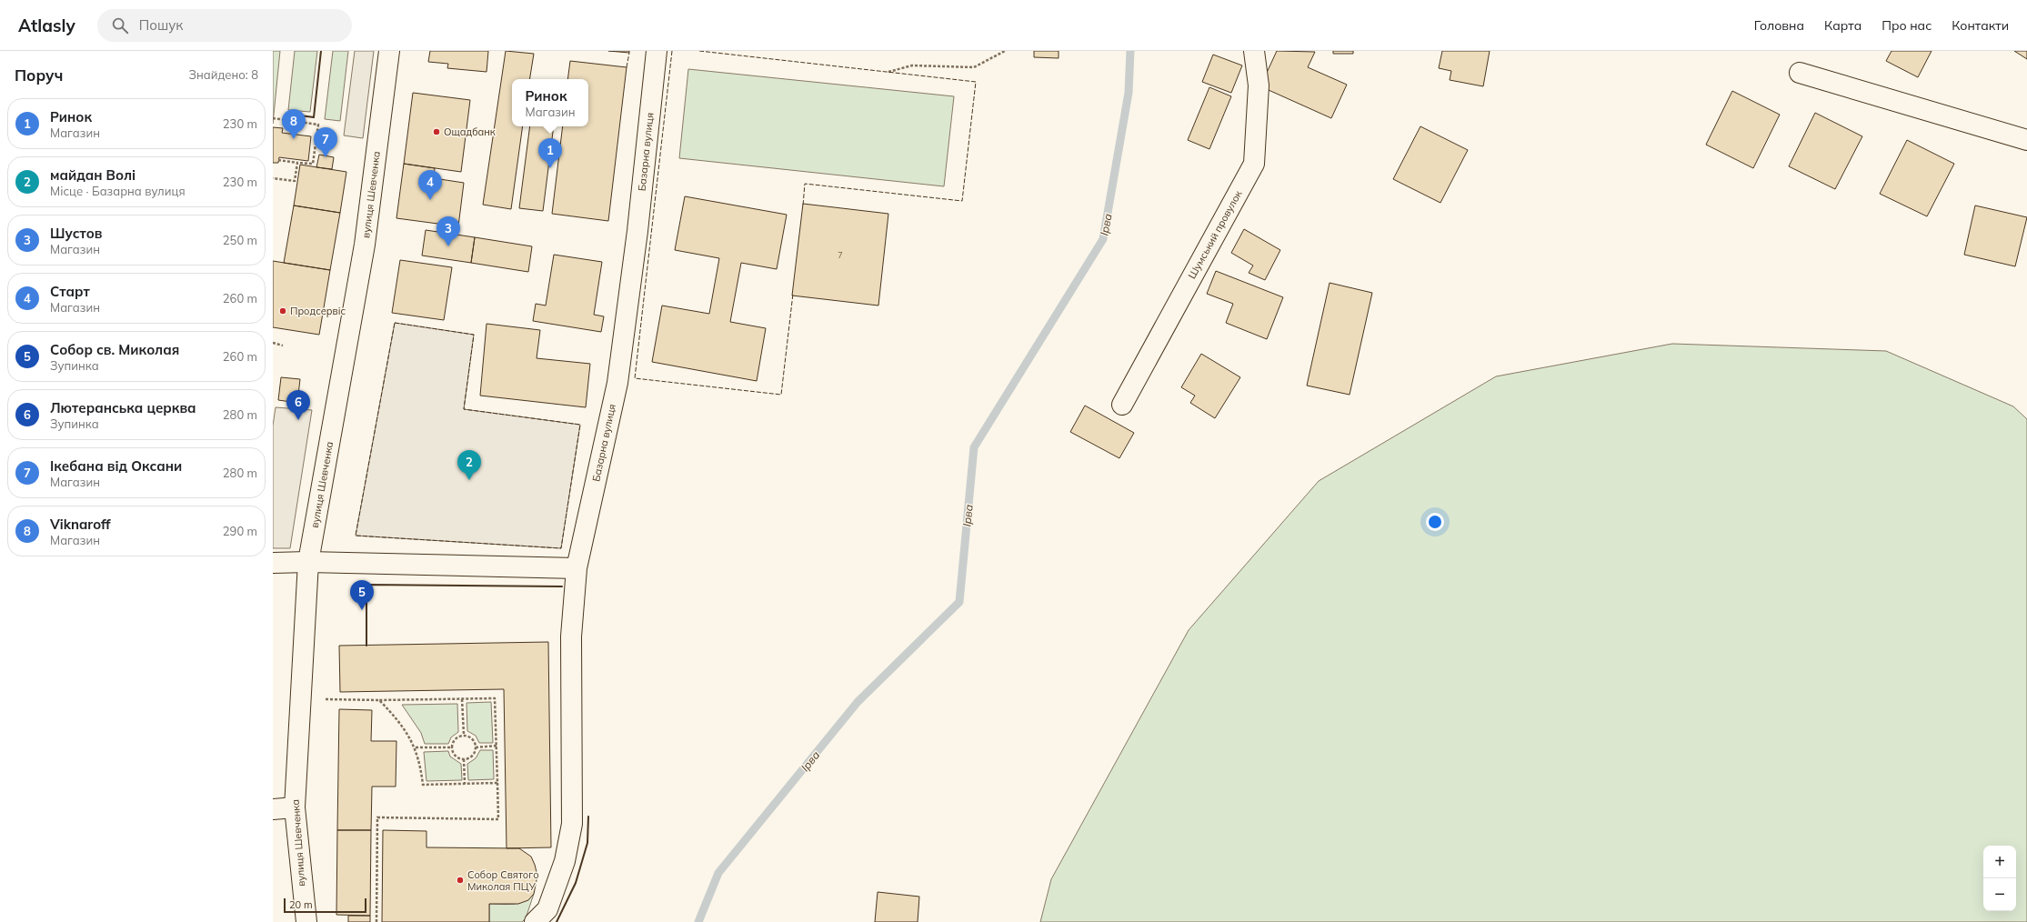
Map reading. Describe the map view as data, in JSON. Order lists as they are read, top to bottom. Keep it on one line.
{"streets":{"street":["Базарна вулиця","вулиця Шевченка","Шумський провулок"]},"water":["Ірва"],"places":["Ощадбанк","Продсервіс","Собор Святого Миколая ПЦУ"],"house_numbers":["7"],"scale_bar":"20 m","page":{"header":"Atlasly","search":"Пошук","nav":["Головна","Карта","Про нас","Контакти"],"heading":["Поруч","Знайдено: 8"],"popup":["Ринок","Магазин"],"list":[{"mark":"1","name":"Ринок","note":"Магазин","value":"230 m"},{"mark":"2","name":"майдан Волі","note":"Місце · Базарна вулиця","value":"230 m"},{"mark":"3","name":"Шустов","note":"Магазин","value":"250 m"},{"mark":"4","name":"Старт","note":"Магазин","value":"260 m"},{"mark":"5","name":"Собор св. Миколая","note":"Зупинка","value":"260 m"},{"mark":"6","name":"Лютеранська церква","note":"Зупинка","value":"280 m"},{"mark":"7","name":"Ікебана від Оксани","note":"Магазин","value":"280 m"},{"mark":"8","name":"Viknaroff","note":"Магазин","value":"290 m"}],"pins":["8","7","1","4","3","6","2","5"],"map_buttons":["+","−"],"scale":"20 m"}}
